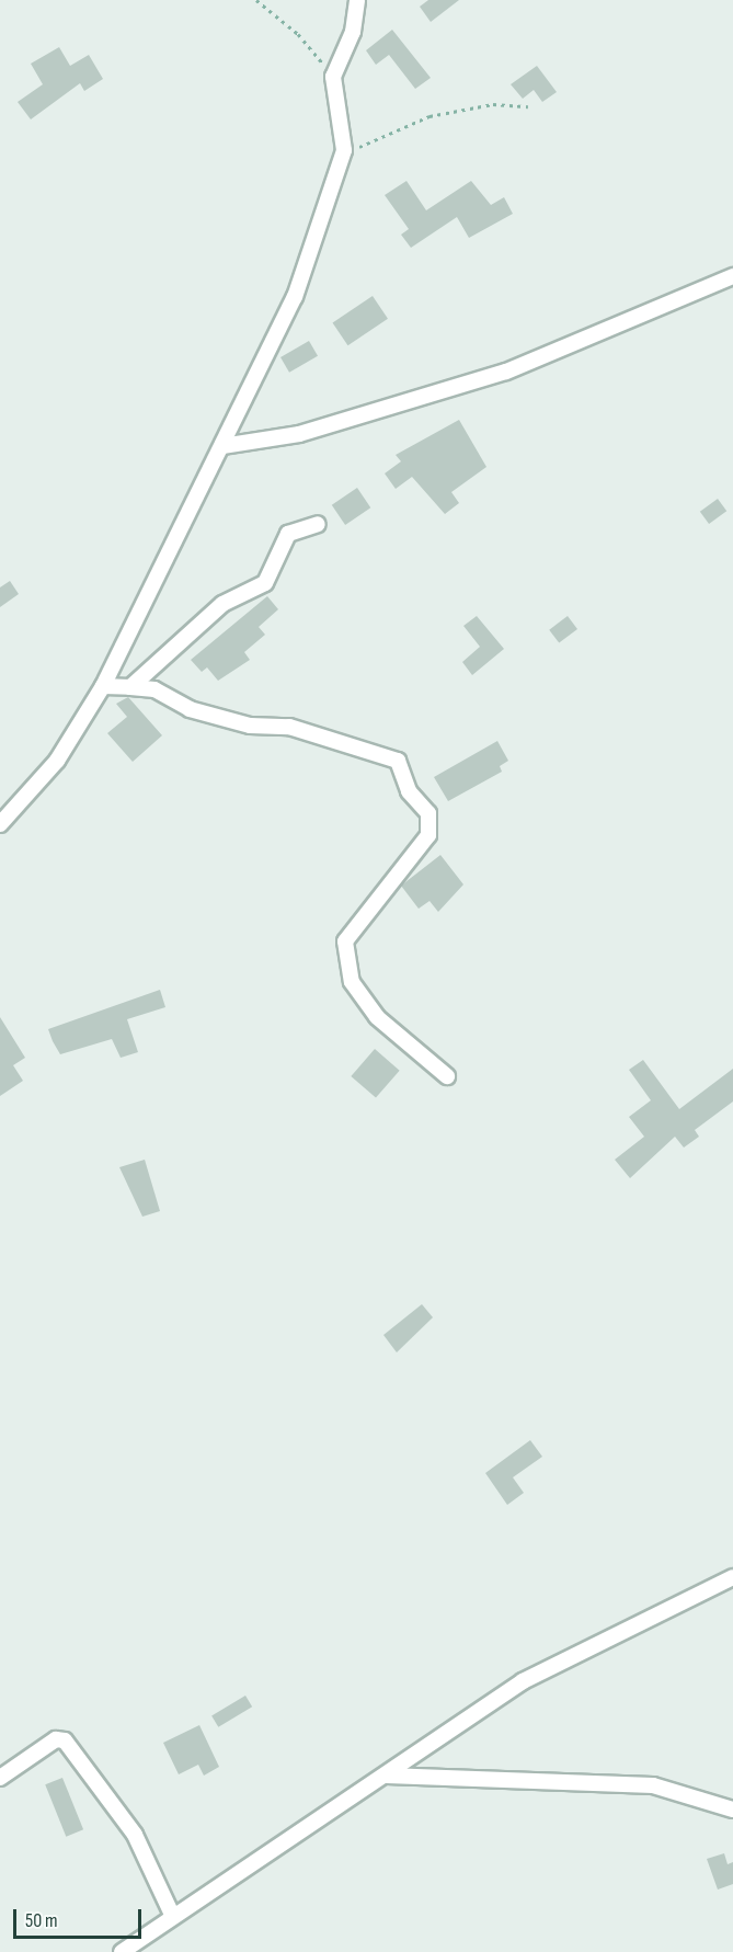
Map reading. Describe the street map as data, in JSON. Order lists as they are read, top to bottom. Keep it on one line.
{"scale_bar":"50 m"}
